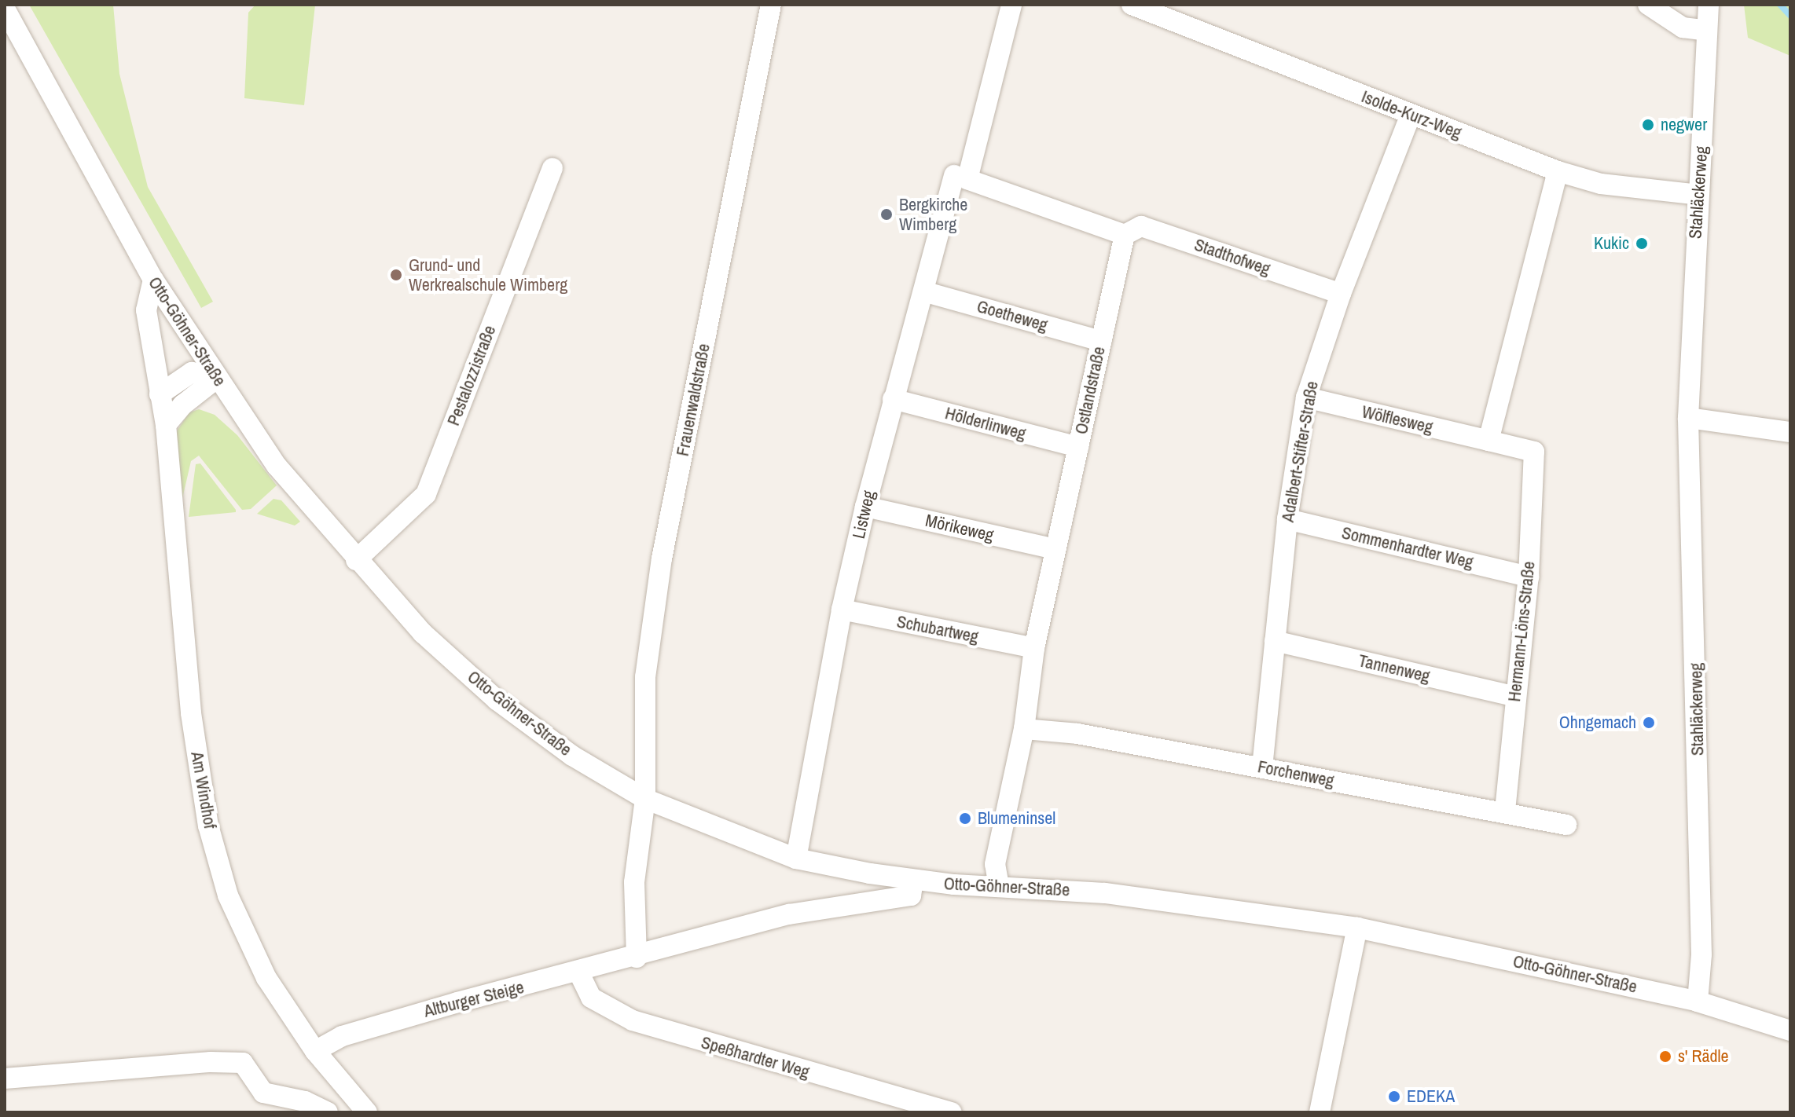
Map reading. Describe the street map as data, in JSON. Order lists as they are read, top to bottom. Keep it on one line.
{"streets":{"street":["Isolde-Kurz-Weg","Stahläckerweg","Stadthofweg","Goetheweg","Otto-Göhner-Straße","Pestalozzistraße","Ostlandstraße","Frauenwaldstraße","Wölflesweg","Hölderlinweg","Adalbert-Stifter-Straße","Listweg","Mörikeweg","Sommenhardter Weg","Schubartweg","Hermann-Löns-Straße","Tannenweg","Forchenweg","Am Windhof","Altburger Steige","Speßhardter Weg"]},"crossings":[["Isolde-Kurz-Weg","Stahläckerweg"],["Isolde-Kurz-Weg","Adalbert-Stifter-Straße"],["Stahläckerweg","Otto-Göhner-Straße"],["Stadthofweg","Ostlandstraße"],["Stadthofweg","Adalbert-Stifter-Straße"],["Goetheweg","Ostlandstraße"],["Goetheweg","Listweg"],["Otto-Göhner-Straße","Pestalozzistraße"],["Otto-Göhner-Straße","Ostlandstraße"],["Otto-Göhner-Straße","Frauenwaldstraße"],["Otto-Göhner-Straße","Listweg"],["Otto-Göhner-Straße","Am Windhof"],["Otto-Göhner-Straße","Altburger Steige"],["Ostlandstraße","Hölderlinweg"],["Ostlandstraße","Mörikeweg"],["Ostlandstraße","Schubartweg"],["Ostlandstraße","Forchenweg"],["Wölflesweg","Adalbert-Stifter-Straße"],["Wölflesweg","Hermann-Löns-Straße"],["Hölderlinweg","Listweg"],["Adalbert-Stifter-Straße","Sommenhardter Weg"],["Adalbert-Stifter-Straße","Tannenweg"],["Adalbert-Stifter-Straße","Forchenweg"],["Listweg","Mörikeweg"],["Listweg","Schubartweg"],["Sommenhardter Weg","Hermann-Löns-Straße"],["Hermann-Löns-Straße","Tannenweg"],["Hermann-Löns-Straße","Forchenweg"],["Am Windhof","Altburger Steige"],["Altburger Steige","Speßhardter Weg"]],"places":["negwer","Bergkirche Wimberg","Kukic","Grund- und Werkrealschule Wimberg","Ohngemach","Blumeninsel","s' Rädle","EDEKA"]}
